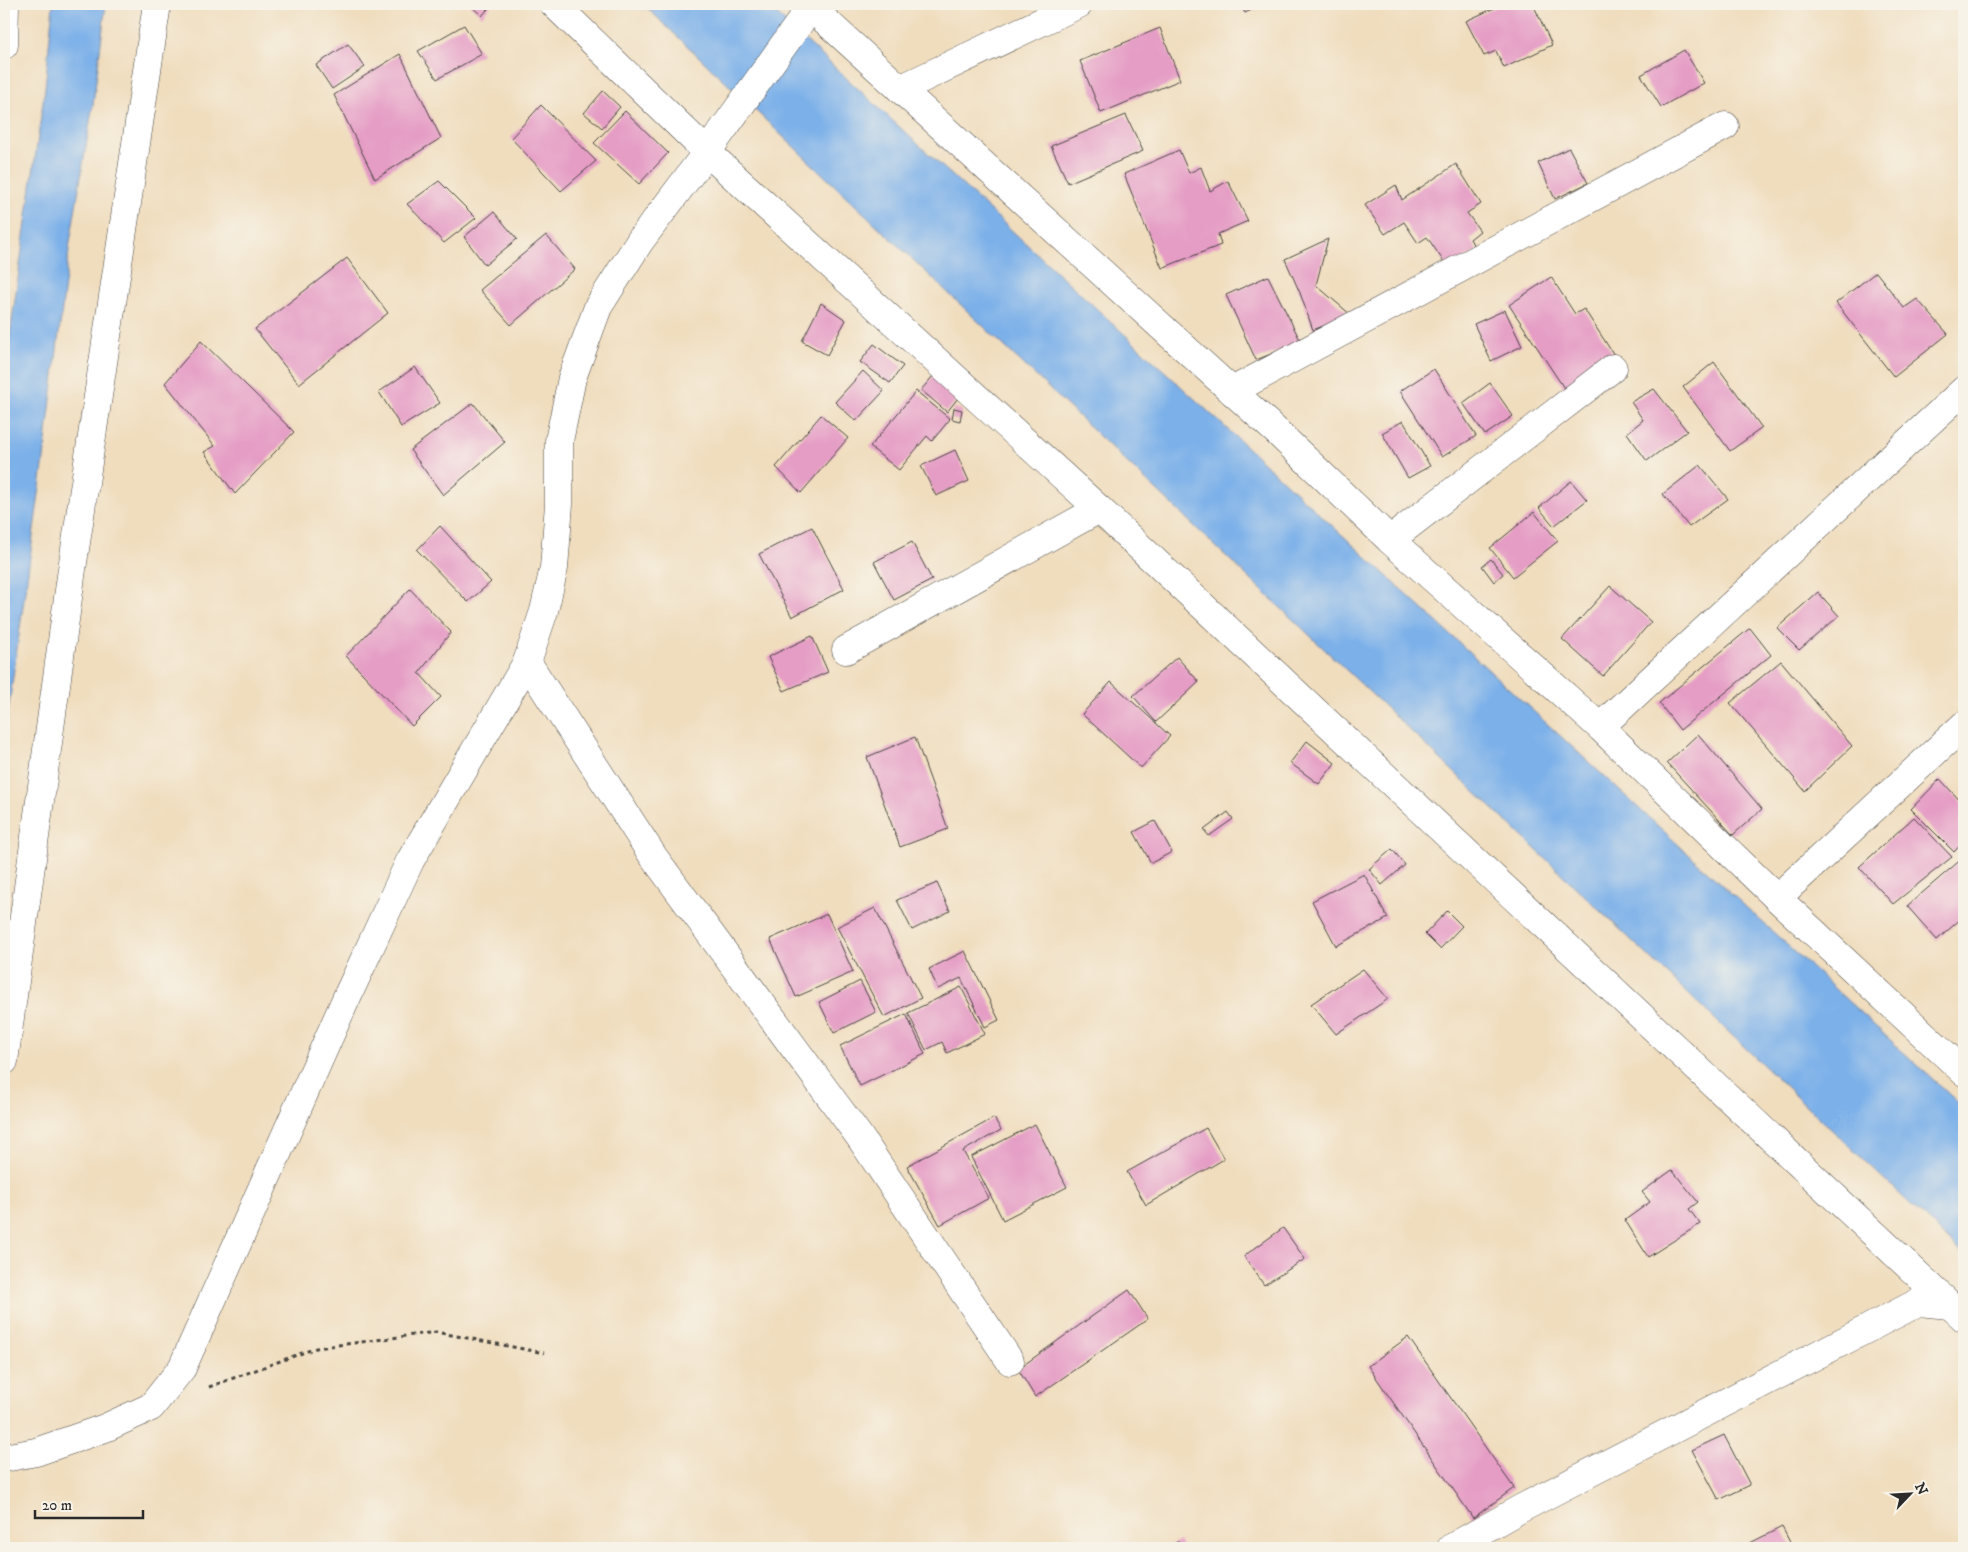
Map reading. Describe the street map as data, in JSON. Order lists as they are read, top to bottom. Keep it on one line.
{"scale_bar":"20 m","north":"top right"}
